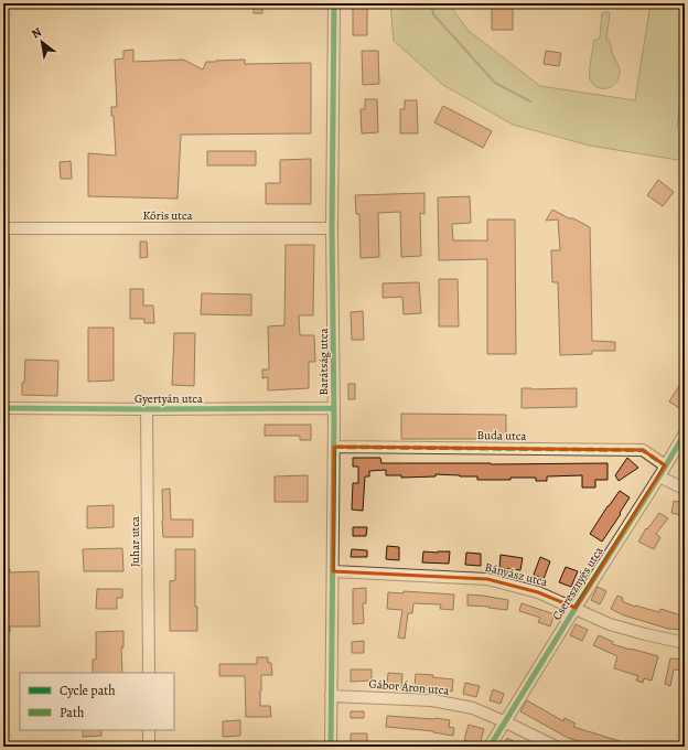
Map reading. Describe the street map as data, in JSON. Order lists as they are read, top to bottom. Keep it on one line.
{"streets":{"street":["Kőris utca","Barátság utca","Gyertyán utca","Buda utca","Juhar utca","Bányász utca","Cseresznyés utca","Gábor Áron utca"]},"crossings":[["Kőris utca","Barátság utca"],["Barátság utca","Gyertyán utca"],["Barátság utca","Buda utca"],["Barátság utca","Bányász utca"],["Barátság utca","Gábor Áron utca"],["Gyertyán utca","Juhar utca"],["Buda utca","Cseresznyés utca"],["Bányász utca","Cseresznyés utca"],["Cseresznyés utca","Gábor Áron utca"]],"legend":["Cycle path","Path"],"north":"top left"}
